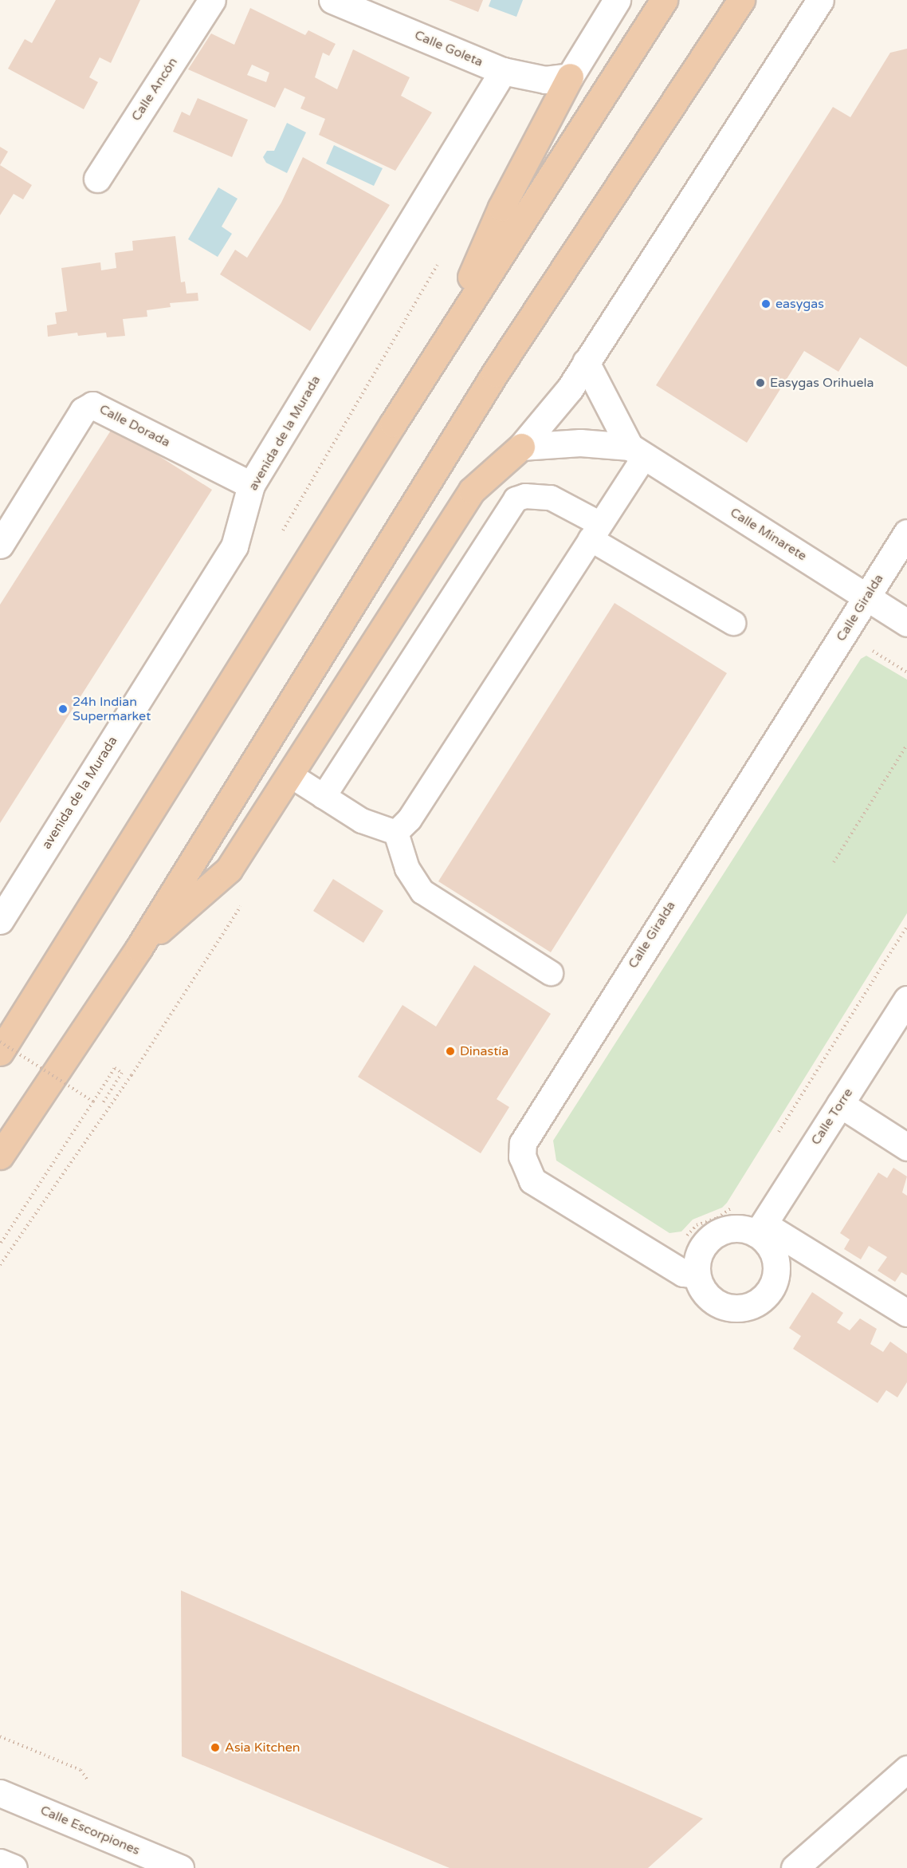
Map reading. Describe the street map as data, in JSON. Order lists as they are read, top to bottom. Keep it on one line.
{"streets":{"street":["Calle Goleta","Calle Ancón","Calle Dorada","avenida de la Murada","Calle Minarete","Calle Giralda","Calle Torre","Calle Escorpiones"]},"crossings":[["Calle Goleta","avenida de la Murada"],["Calle Dorada","avenida de la Murada"],["Calle Minarete","Calle Giralda"],["Calle Giralda","Calle Torre"]],"places":["easygas","Easygas Orihuela","24h Indian Supermarket","Dinastía","Asia Kitchen"]}
